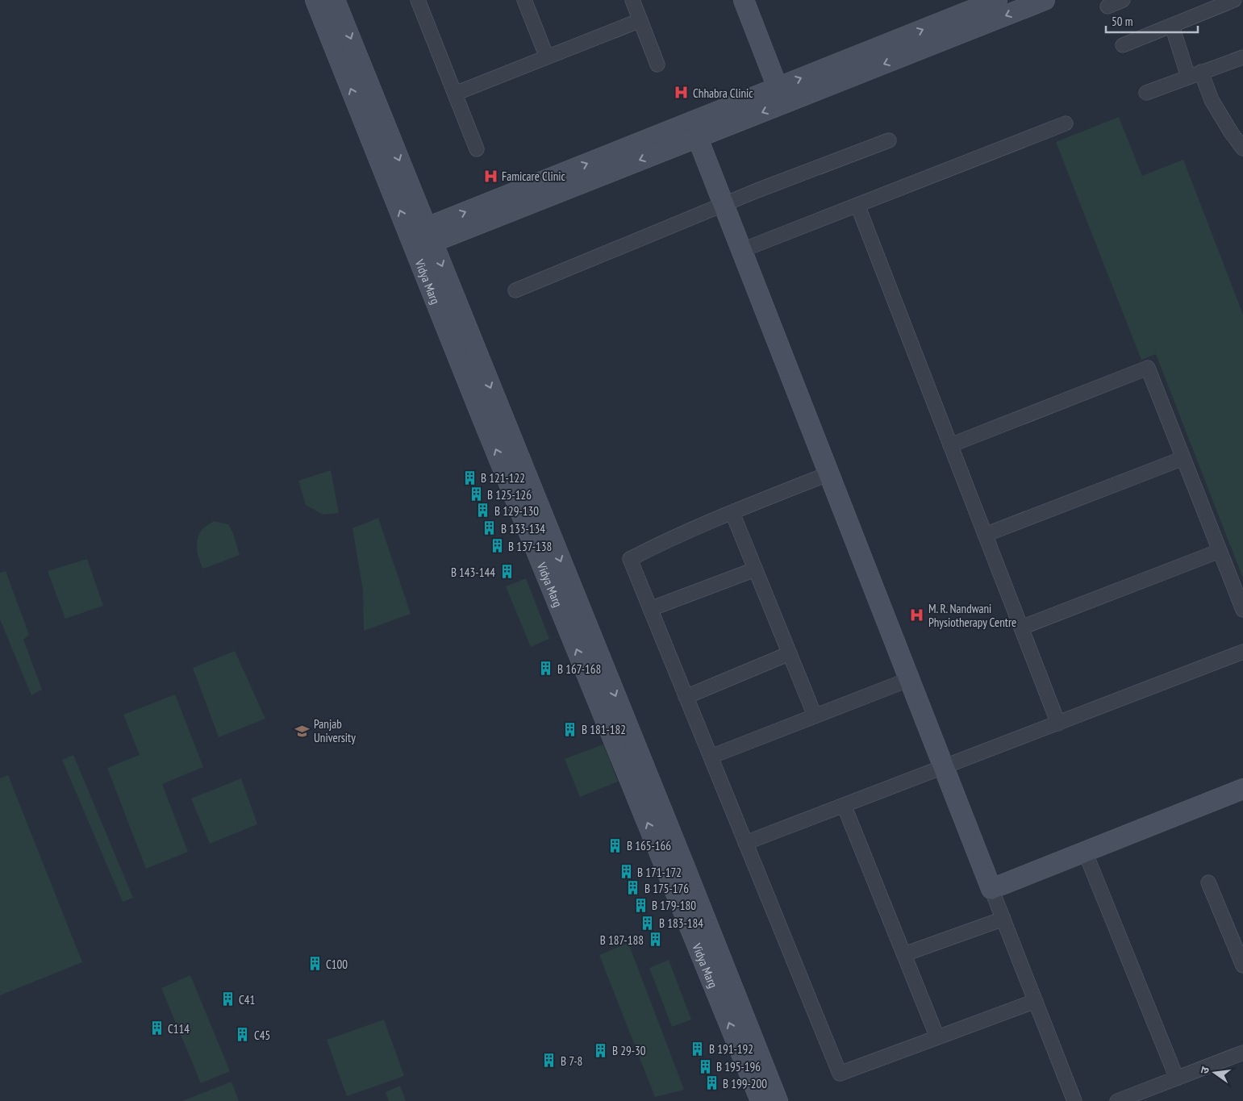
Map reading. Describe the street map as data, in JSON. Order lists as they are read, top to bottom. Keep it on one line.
{"streets":{"main road":["Vidya Marg"]},"places":{"hospital":["Chhabra Clinic","Famicare Clinic","M. R. Nandwani Physiotherapy Centre"],"building":["B 121-122","B 125-126","B 129-130","B 133-134","B 137-138","B 143-144","B 167-168","B 181-182","B 165-166","B 171-172","B 175-176","B 179-180","B 183-184","B 187-188","C100","C41","C114","C45","B 191-192","B 29-30","B 7-8","B 195-196","B 199-200"],"school or university":["Panjab University"]},"scale_bar":"50 m","north":"left"}
